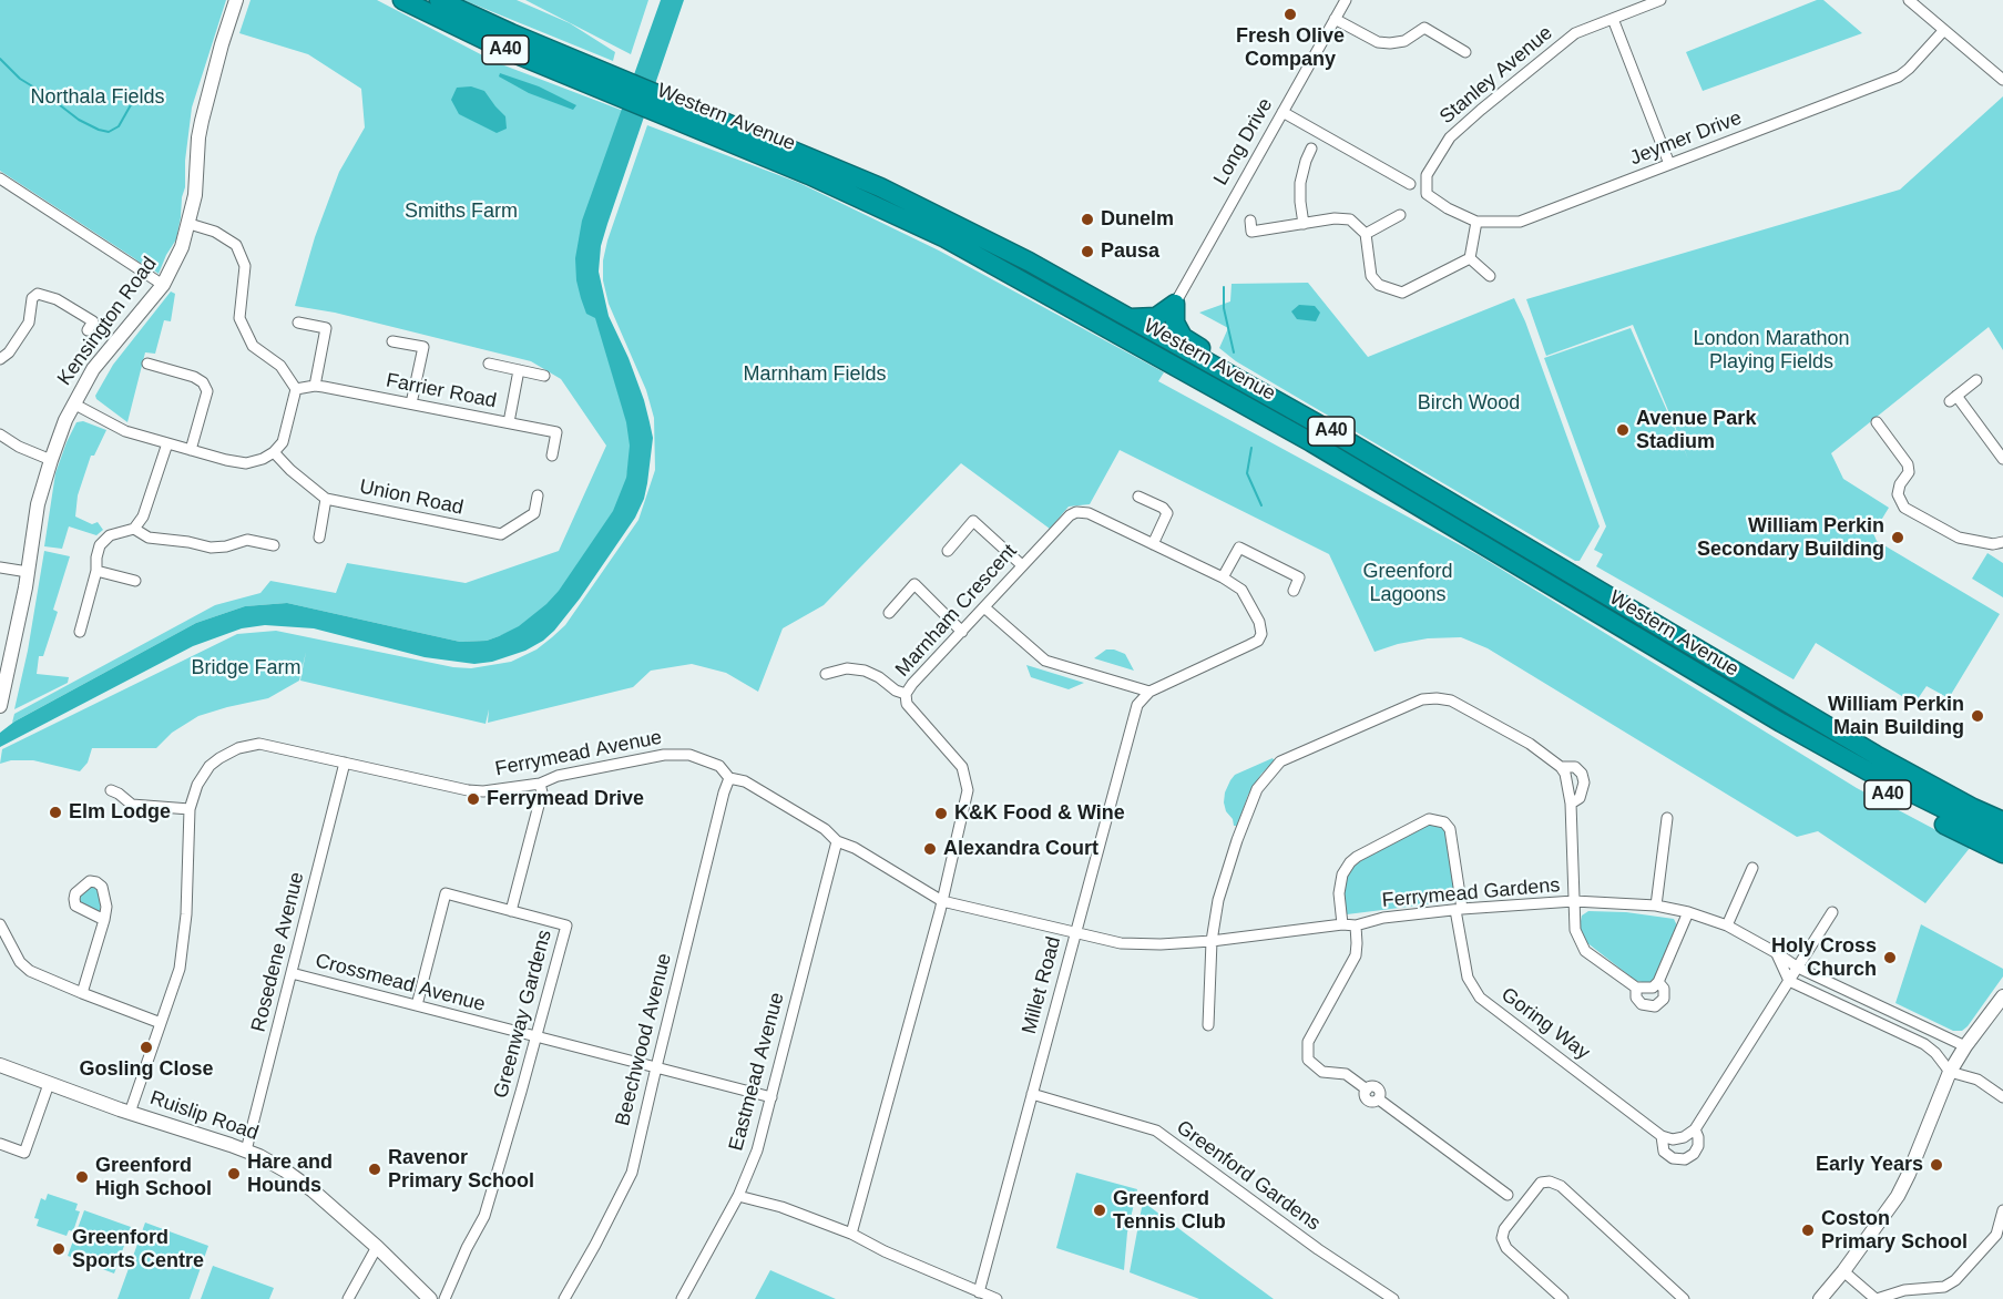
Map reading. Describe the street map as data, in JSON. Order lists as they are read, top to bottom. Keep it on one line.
{"streets":{"highway":["A40","Western Avenue"],"street":["Stanley Avenue","Jeymer Drive","Long Drive","Kensington Road","Farrier Road","Union Road","Marnham Crescent","Ferrymead Avenue","Ferrymead Gardens","Rosedene Avenue","Crossmead Avenue","Millet Road","Greenway Gardens","Goring Way","Beechwood Avenue","Eastmead Avenue","Ruislip Road","Greenford Gardens"]},"crossings":[["A40","Western Avenue"],["Stanley Avenue","Jeymer Drive"],["Marnham Crescent","Ferrymead Avenue"],["Marnham Crescent","Millet Road"],["Ferrymead Avenue","Ferrymead Gardens"],["Ferrymead Avenue","Rosedene Avenue"],["Ferrymead Avenue","Millet Road"],["Ferrymead Avenue","Beechwood Avenue"],["Ferrymead Avenue","Eastmead Avenue"],["Ferrymead Avenue","Ruislip Road"],["Ferrymead Gardens","Goring Way"],["Rosedene Avenue","Crossmead Avenue"],["Rosedene Avenue","Ruislip Road"],["Crossmead Avenue","Greenway Gardens"],["Crossmead Avenue","Beechwood Avenue"],["Crossmead Avenue","Eastmead Avenue"],["Millet Road","Greenford Gardens"]],"parks":["Northala Fields","Smiths Farm","London Marathon Playing Fields","Marnham Fields","Birch Wood","Greenford Lagoons","Bridge Farm"],"places":["Fresh Olive Company","Dunelm","Pausa","Avenue Park Stadium","William Perkin Secondary Building","William Perkin Main Building","Ferrymead Drive","Elm Lodge","K&K Food & Wine","Alexandra Court","Holy Cross Church","Gosling Close","Early Years","Ravenor Primary School","Hare and Hounds","Greenford High School","Greenford Tennis Club","Coston Primary School","Greenford Sports Centre"]}
